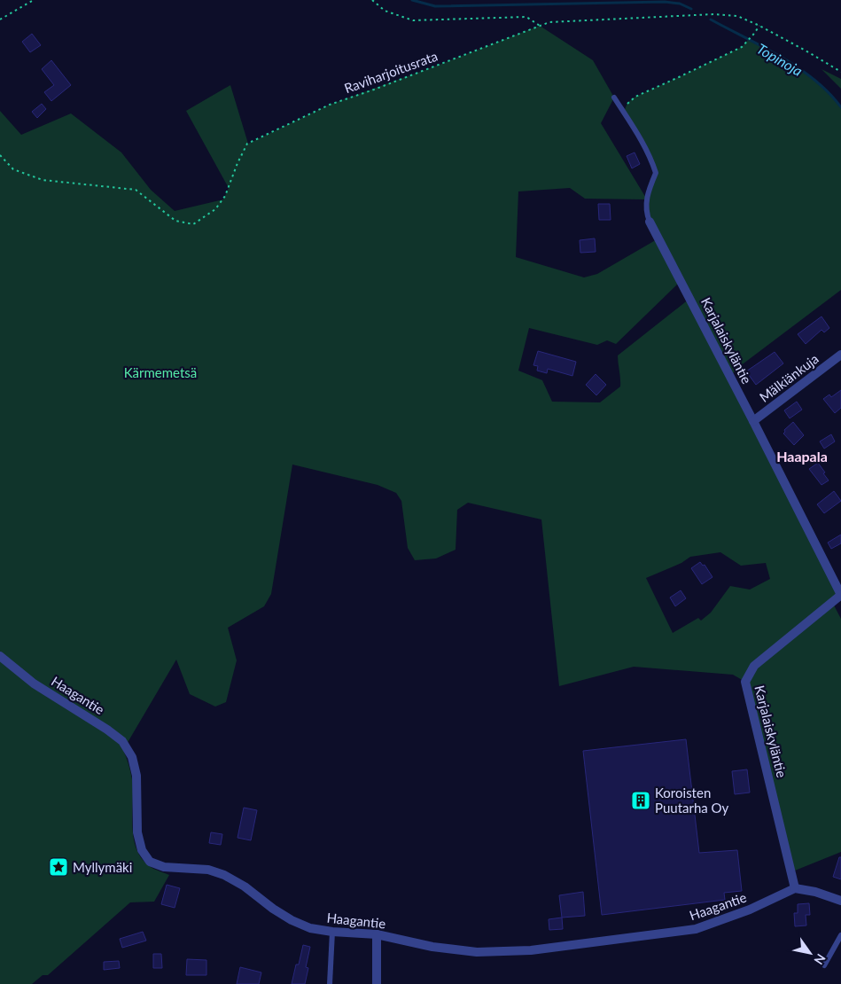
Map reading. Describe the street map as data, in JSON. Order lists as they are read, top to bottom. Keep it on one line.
{"streets":{"street":["Karjalaiskyläntie","Mälkiänkuja","Haagantie"],"path":["Raviharjoitusrata"]},"crossings":[["Karjalaiskyläntie","Mälkiänkuja"],["Karjalaiskyläntie","Haagantie"]],"districts":["Haapala"],"water":["Topinoja"],"parks":["Kärmemetsä"],"places":{"building":["Koroisten Puutarha Oy"],"place":["Myllymäki"]},"north":"bottom right"}
